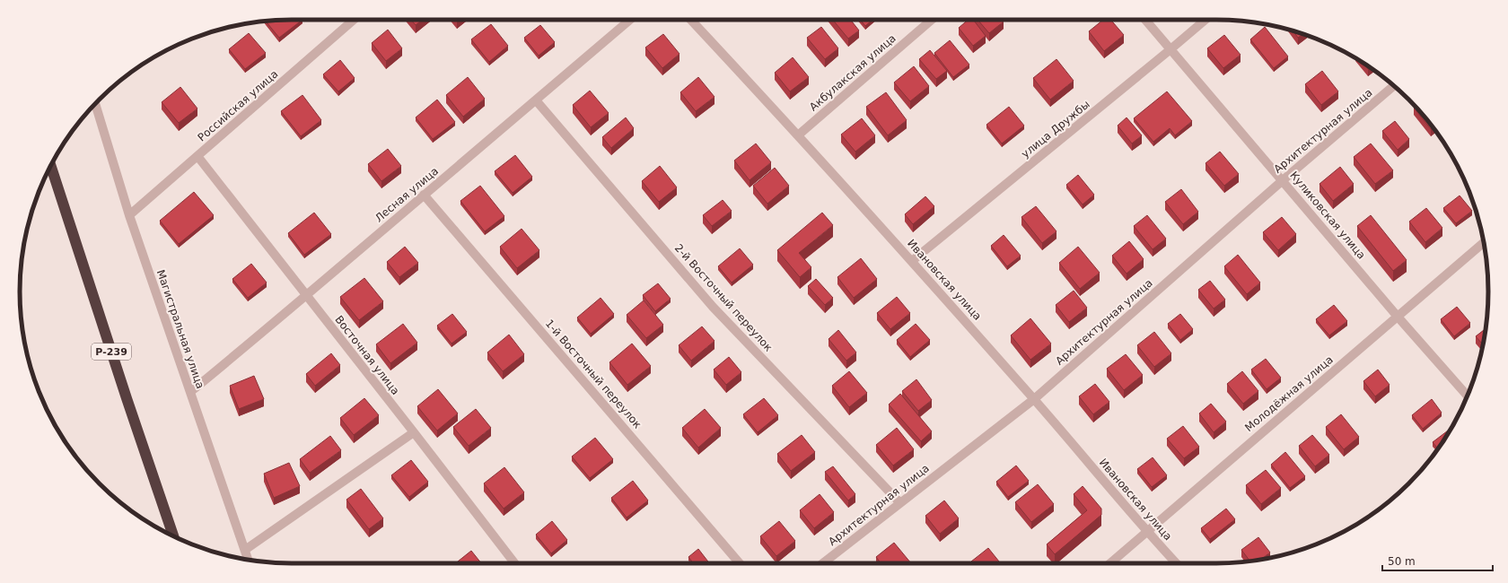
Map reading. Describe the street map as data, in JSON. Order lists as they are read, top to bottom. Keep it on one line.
{"streets":{"highway":["Р-239"],"street":["Акбулакская улица","Российская улица","улица Дружбы","Архитектурная улица","Лесная улица","Куликовская улица","Ивановская улица","2-й Восточный переулок","Магистральная улица","Восточная улица","1-й Восточный переулок","Молодёжная улица"]},"crossings":[["Акбулакская улица","Ивановская улица"],["Российская улица","Магистральная улица"],["Российская улица","Восточная улица"],["улица Дружбы","Куликовская улица"],["улица Дружбы","Ивановская улица"],["Архитектурная улица","Куликовская улица"],["Архитектурная улица","Ивановская улица"],["Архитектурная улица","2-й Восточный переулок"],["Лесная улица","2-й Восточный переулок"],["Лесная улица","Магистральная улица"],["Лесная улица","Восточная улица"],["Лесная улица","1-й Восточный переулок"],["Куликовская улица","Молодёжная улица"],["Ивановская улица","Молодёжная улица"]],"scale_bar":"50 m"}
